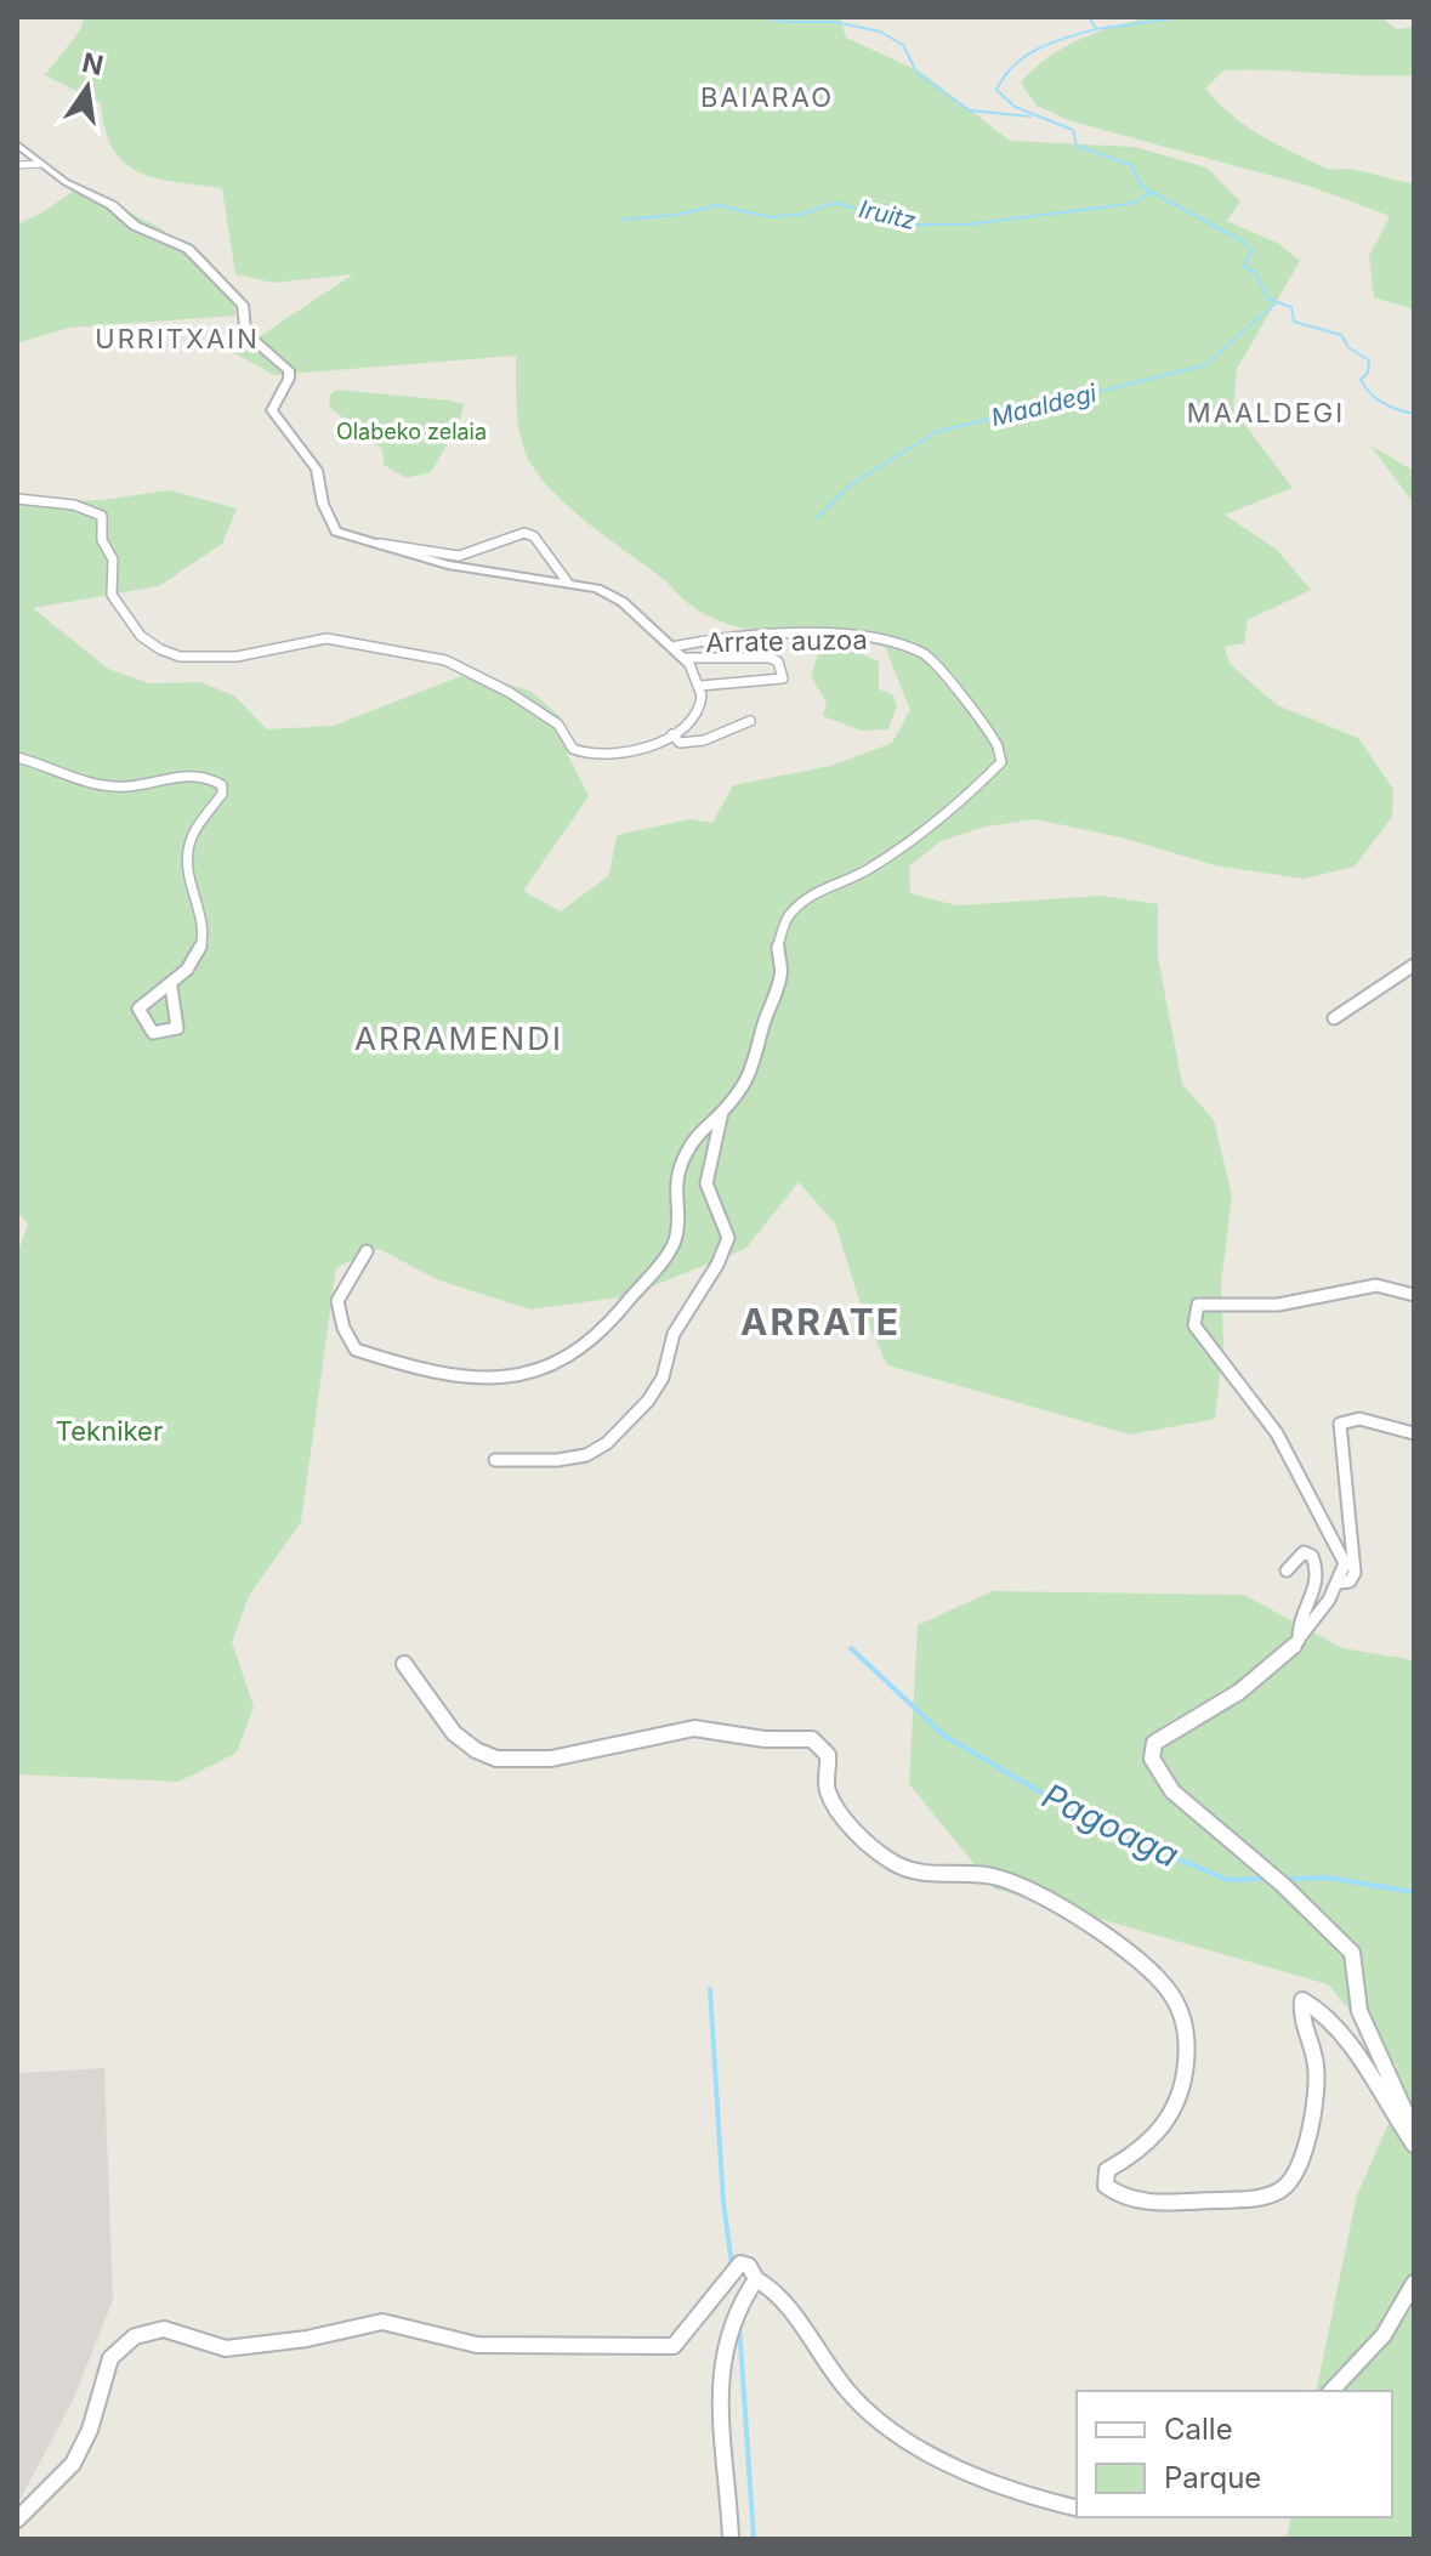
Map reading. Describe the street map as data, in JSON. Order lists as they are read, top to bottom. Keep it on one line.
{"streets":{"street":["Arrate auzoa"]},"districts":["BAIARAO","URRITXAIN","MAALDEGI","ARRAMENDI","ARRATE"],"water":["Iruitz","Maaldegi","Pagoaga"],"parks":["Olabeko zelaia","Tekniker"],"legend":["Calle","Parque"],"north":"top"}
